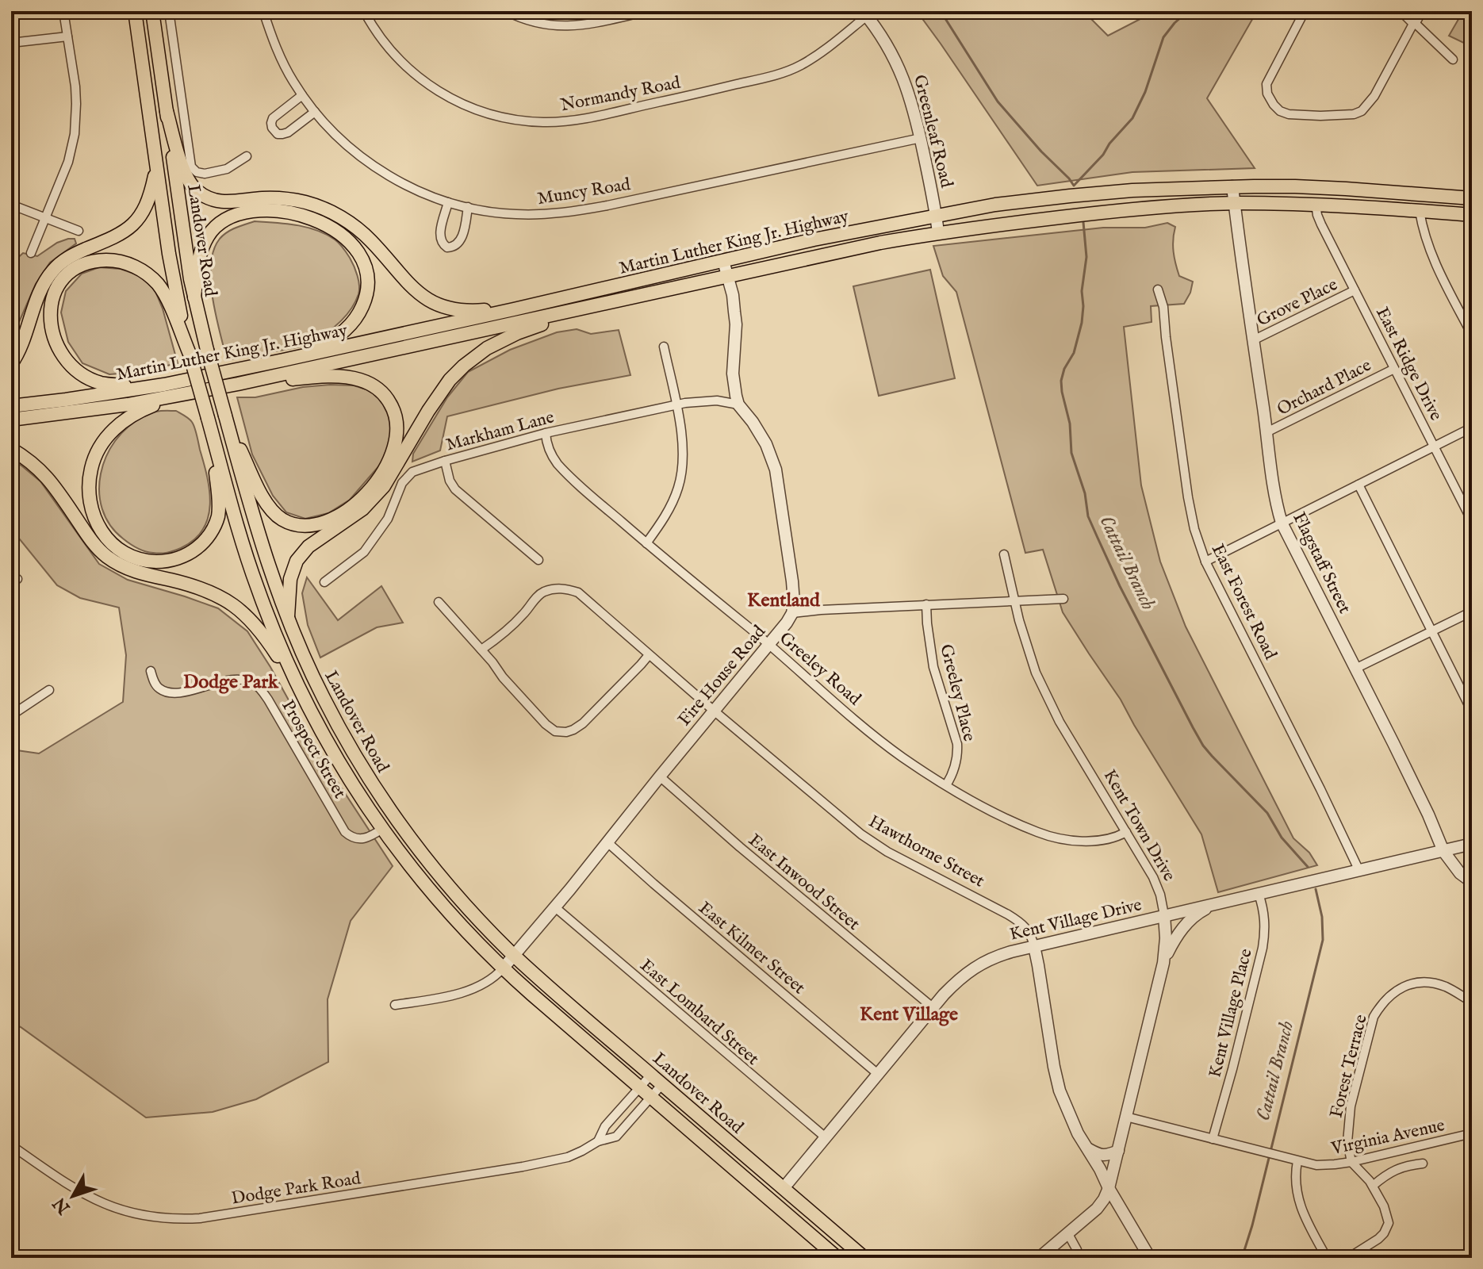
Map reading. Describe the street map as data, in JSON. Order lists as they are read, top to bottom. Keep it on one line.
{"streets":{"main road":["Landover Road","Martin Luther King Jr. Highway"],"street":["Normandy Road","Greenleaf Road","Muncy Road","Grove Place","East Ridge Drive","Orchard Place","Markham Lane","Flagstaff Street","East Forest Road","Greeley Road","Fire House Road","Greeley Place","Prospect Street","Kent Town Drive","Hawthorne Street","East Inwood Street","Kent Village Drive","East Kilmer Street","East Lombard Street","Kent Village Place","Forest Terrace","Virginia Avenue","Dodge Park Road"]},"crossings":[["Normandy Road","Greenleaf Road"],["Greenleaf Road","Muncy Road"],["Greenleaf Road","Martin Luther King Jr. Highway"],["Landover Road","Fire House Road"],["Landover Road","Prospect Street"],["Landover Road","Kent Village Drive"],["Landover Road","Dodge Park Road"],["Martin Luther King Jr. Highway","East Ridge Drive"],["Martin Luther King Jr. Highway","Flagstaff Street"],["Grove Place","East Ridge Drive"],["Grove Place","Flagstaff Street"],["East Ridge Drive","Orchard Place"],["Orchard Place","Flagstaff Street"],["Markham Lane","Greeley Road"],["Flagstaff Street","Kent Village Drive"],["East Forest Road","Kent Village Drive"],["Greeley Road","Fire House Road"],["Greeley Road","Greeley Place"],["Greeley Road","Kent Town Drive"],["Fire House Road","Hawthorne Street"],["Fire House Road","East Inwood Street"],["Fire House Road","East Kilmer Street"],["Fire House Road","East Lombard Street"],["Kent Town Drive","Hawthorne Street"],["Kent Town Drive","Kent Village Drive"],["Kent Town Drive","Virginia Avenue"],["Hawthorne Street","Kent Village Drive"],["East Inwood Street","Kent Village Drive"],["Kent Village Drive","East Kilmer Street"],["Kent Village Drive","East Lombard Street"],["Kent Village Drive","Kent Village Place"],["Kent Village Place","Virginia Avenue"],["Forest Terrace","Virginia Avenue"]],"districts":["Kentland","Dodge Park","Kent Village"],"water":["Cattail Branch"],"north":"bottom left"}
